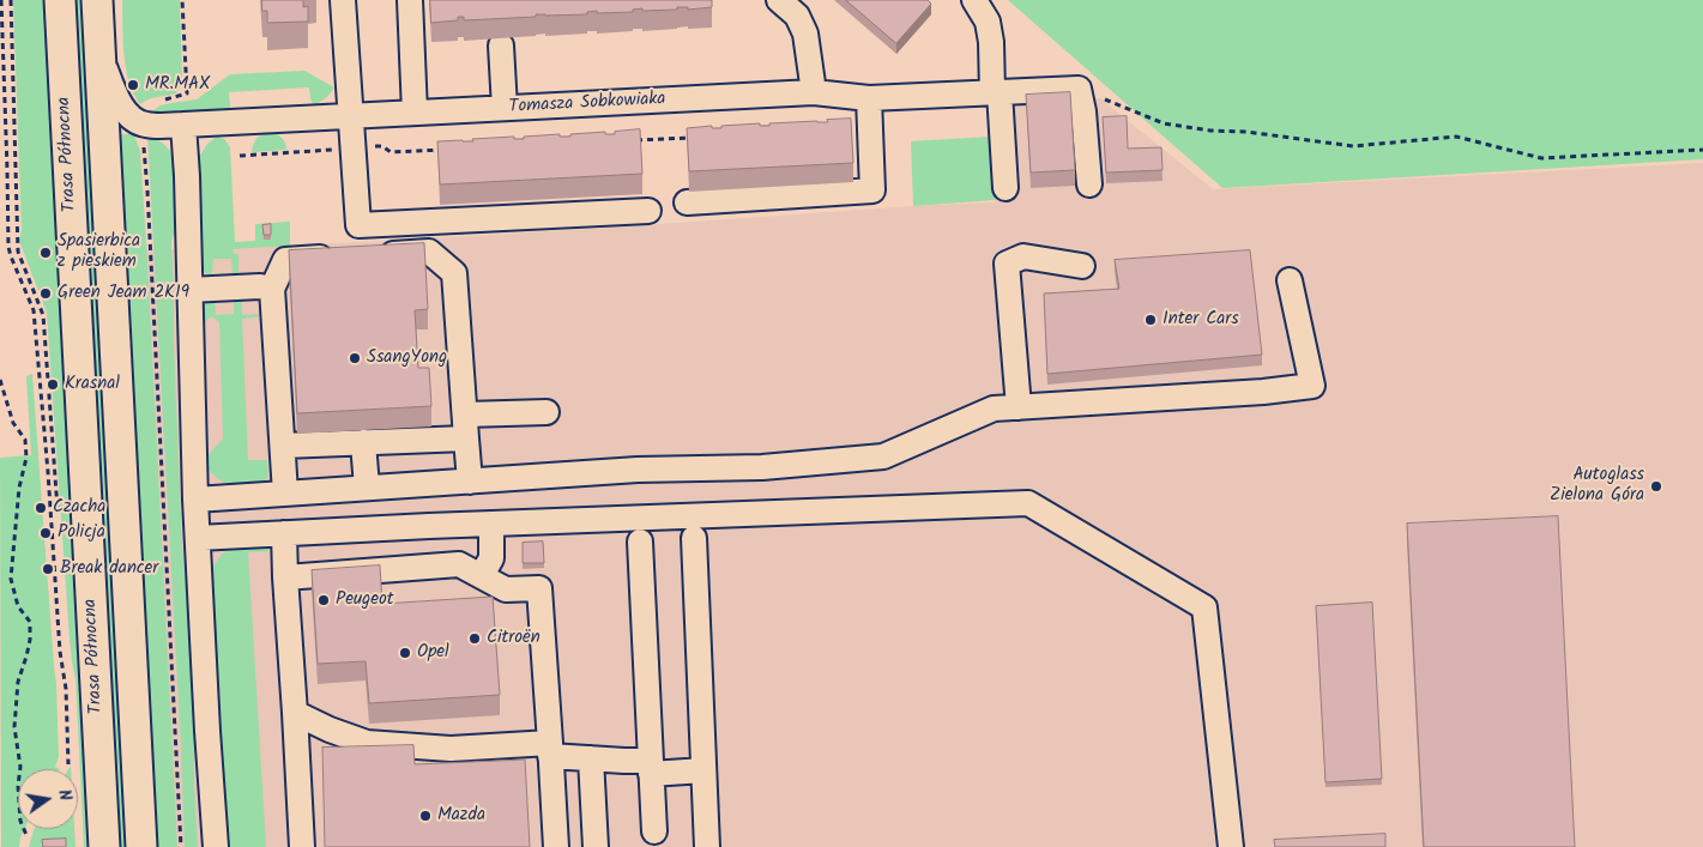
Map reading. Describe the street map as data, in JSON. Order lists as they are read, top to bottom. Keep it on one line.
{"streets":{"main road":["Trasa Północna"],"street":["Tomasza Sobkowiaka"]},"places":["MR.MAX","Spasierbica z pieskiem","Green Jeam 2K19","Inter Cars","SsangYong","Krasnal","Autoglass Zielona Góra","Czacha","Policja","Break dancer","Peugeot","Citroën","Opel","Mazda"],"north":"right"}
